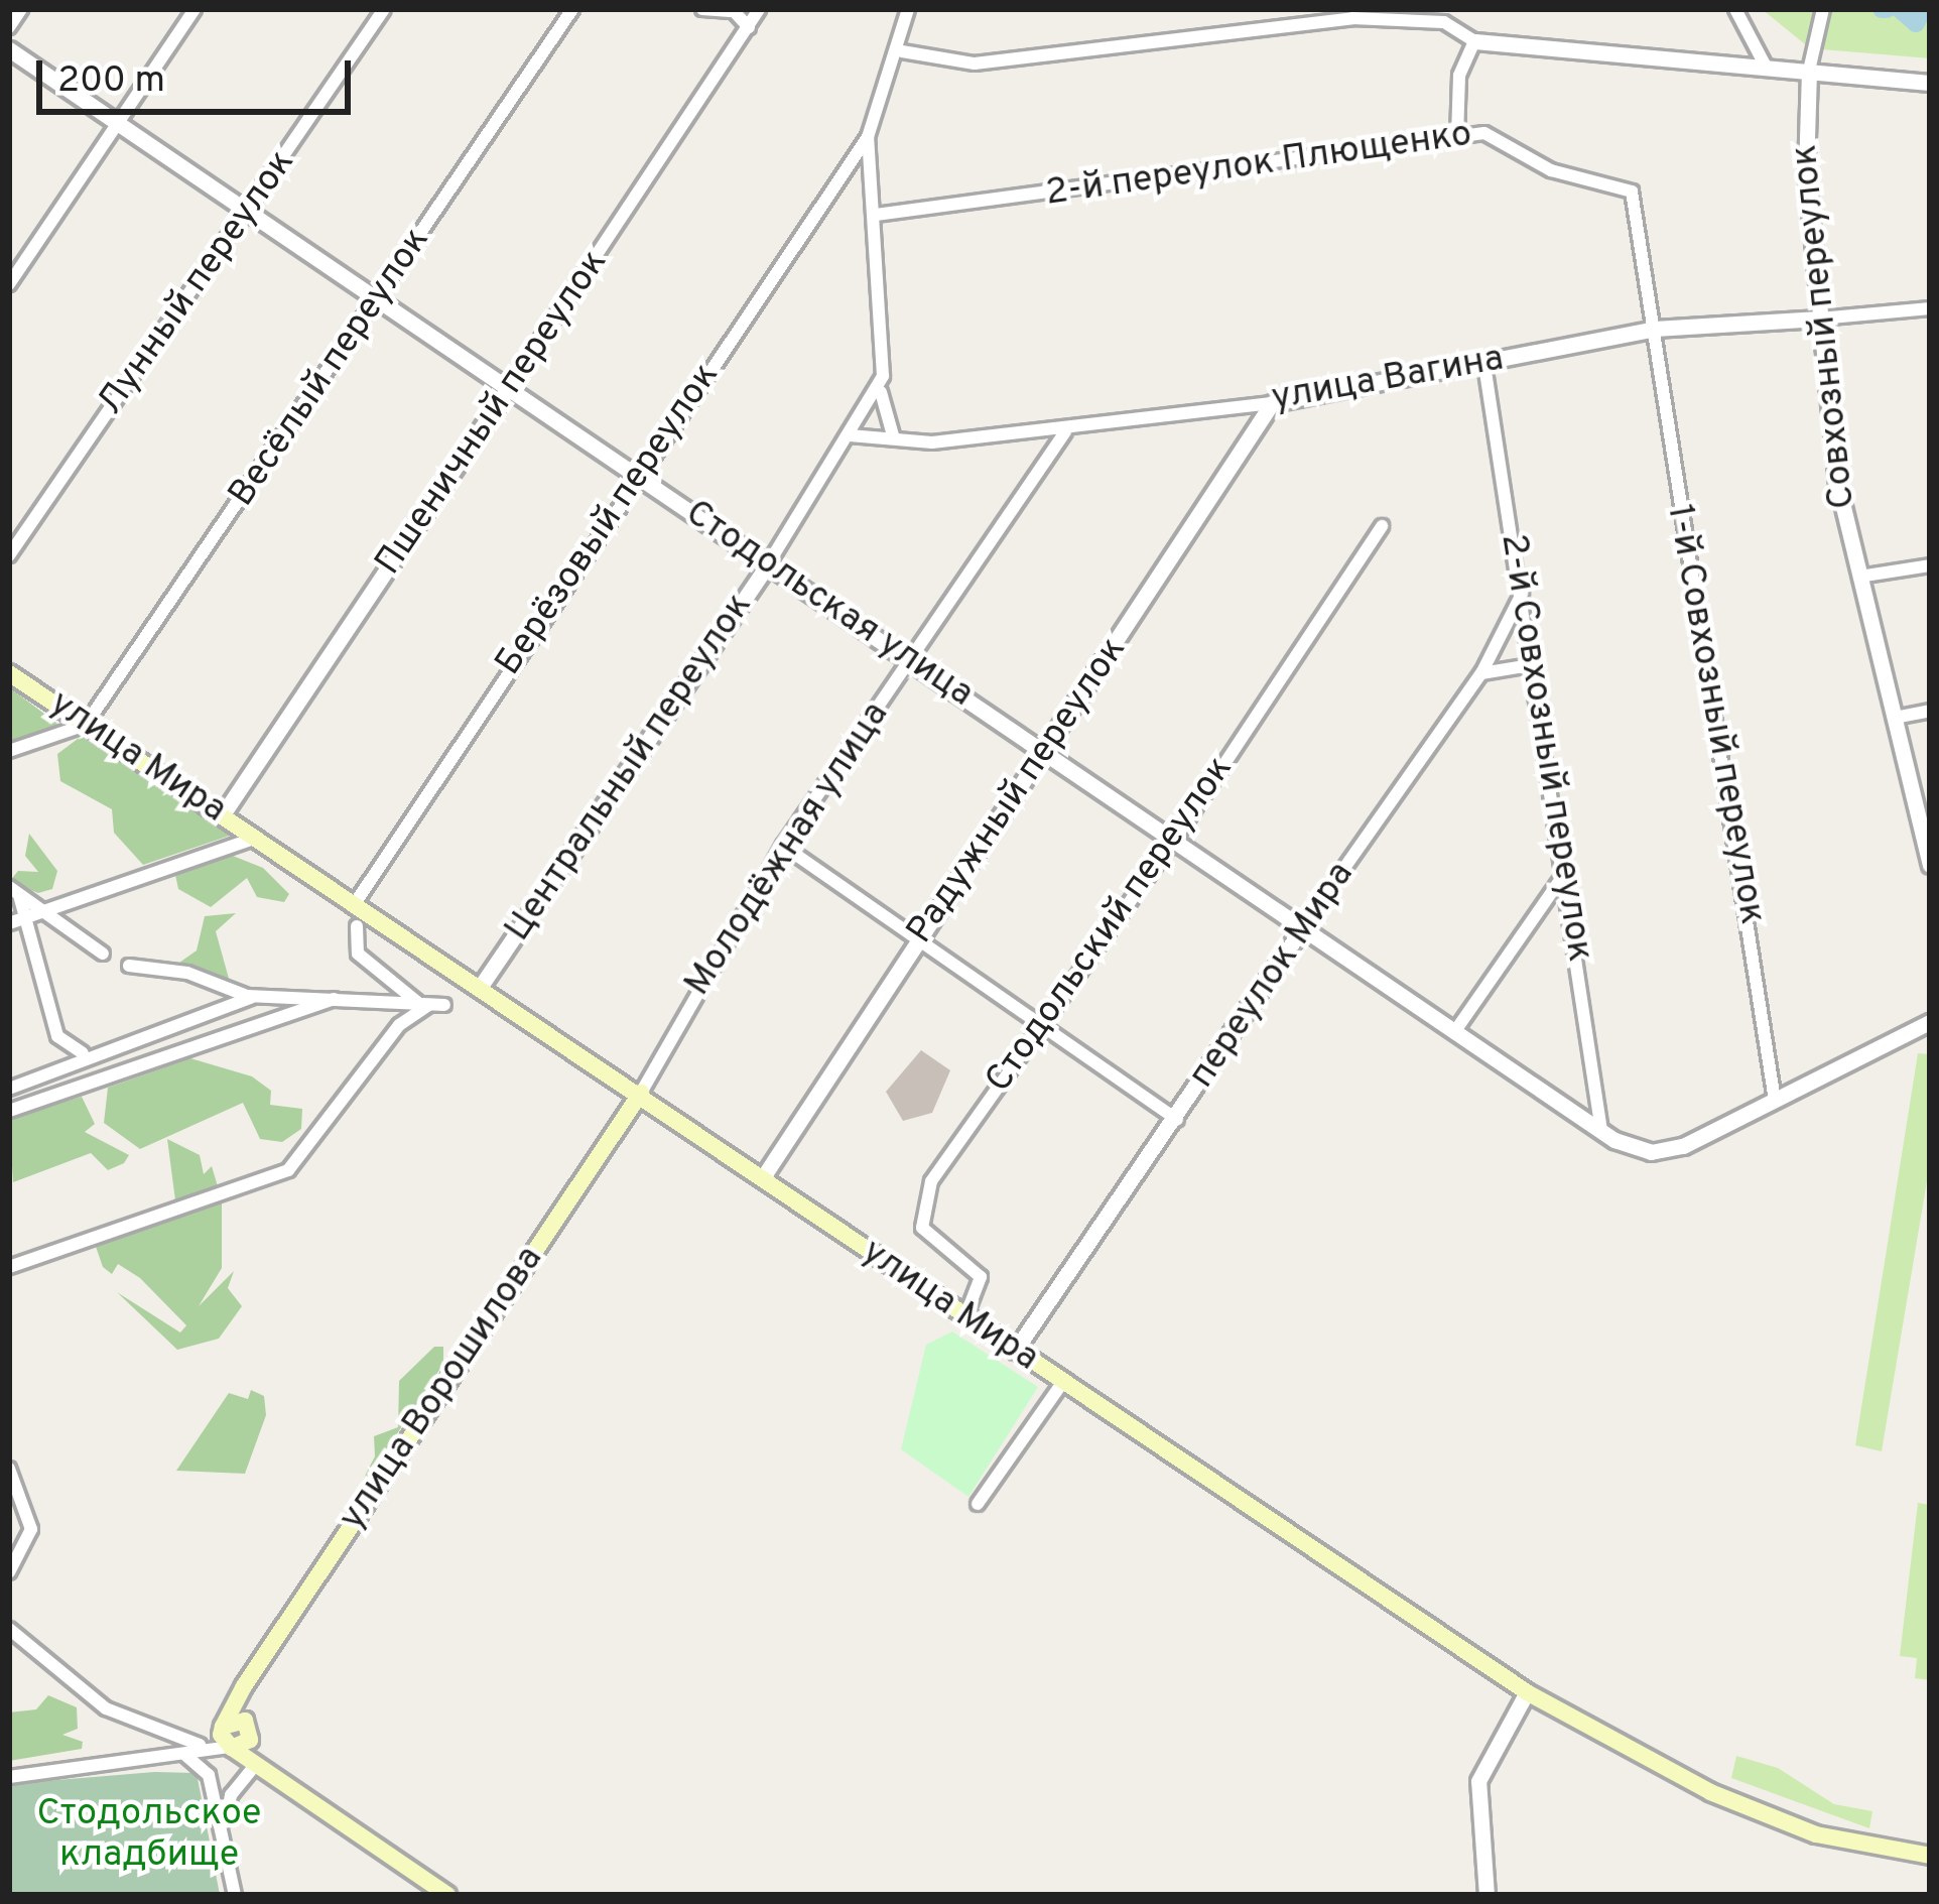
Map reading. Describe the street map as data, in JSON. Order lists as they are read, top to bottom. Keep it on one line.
{"streets":{"main road":["улица Мира","улица Ворошилова"],"street":["2-й переулок Плющенко","Лунный переулок","Совхозный переулок","Весёлый переулок","улица Вагина","Пшеничный переулок","Берёзовый переулок","Стодольская улица","1-й Совхозный переулок","2-й Совхозный переулок","Центральный переулок","Радужный переулок","Молодёжная улица","Стодольский переулок","переулок Мира"]},"crossings":[["2-й переулок Плющенко","улица Вагина"],["2-й переулок Плющенко","1-й Совхозный переулок"],["Лунный переулок","Стодольская улица"],["Совхозный переулок","улица Вагина"],["Весёлый переулок","Стодольская улица"],["Весёлый переулок","улица Мира"],["улица Вагина","1-й Совхозный переулок"],["улица Вагина","2-й Совхозный переулок"],["улица Вагина","Центральный переулок"],["улица Вагина","Радужный переулок"],["улица Вагина","Молодёжная улица"],["Пшеничный переулок","Стодольская улица"],["Пшеничный переулок","улица Мира"],["Берёзовый переулок","Стодольская улица"],["Берёзовый переулок","улица Мира"],["Стодольская улица","1-й Совхозный переулок"],["Стодольская улица","2-й Совхозный переулок"],["Стодольская улица","Центральный переулок"],["Стодольская улица","Радужный переулок"],["Стодольская улица","Молодёжная улица"],["Стодольская улица","Стодольский переулок"],["Стодольская улица","переулок Мира"],["2-й Совхозный переулок","переулок Мира"],["улица Мира","Центральный переулок"],["улица Мира","Радужный переулок"],["улица Мира","Молодёжная улица"],["улица Мира","Стодольский переулок"],["улица Мира","переулок Мира"],["улица Мира","улица Ворошилова"],["Молодёжная улица","улица Ворошилова"]],"parks":["Стодольское кладбище"],"scale_bar":"200 m"}
